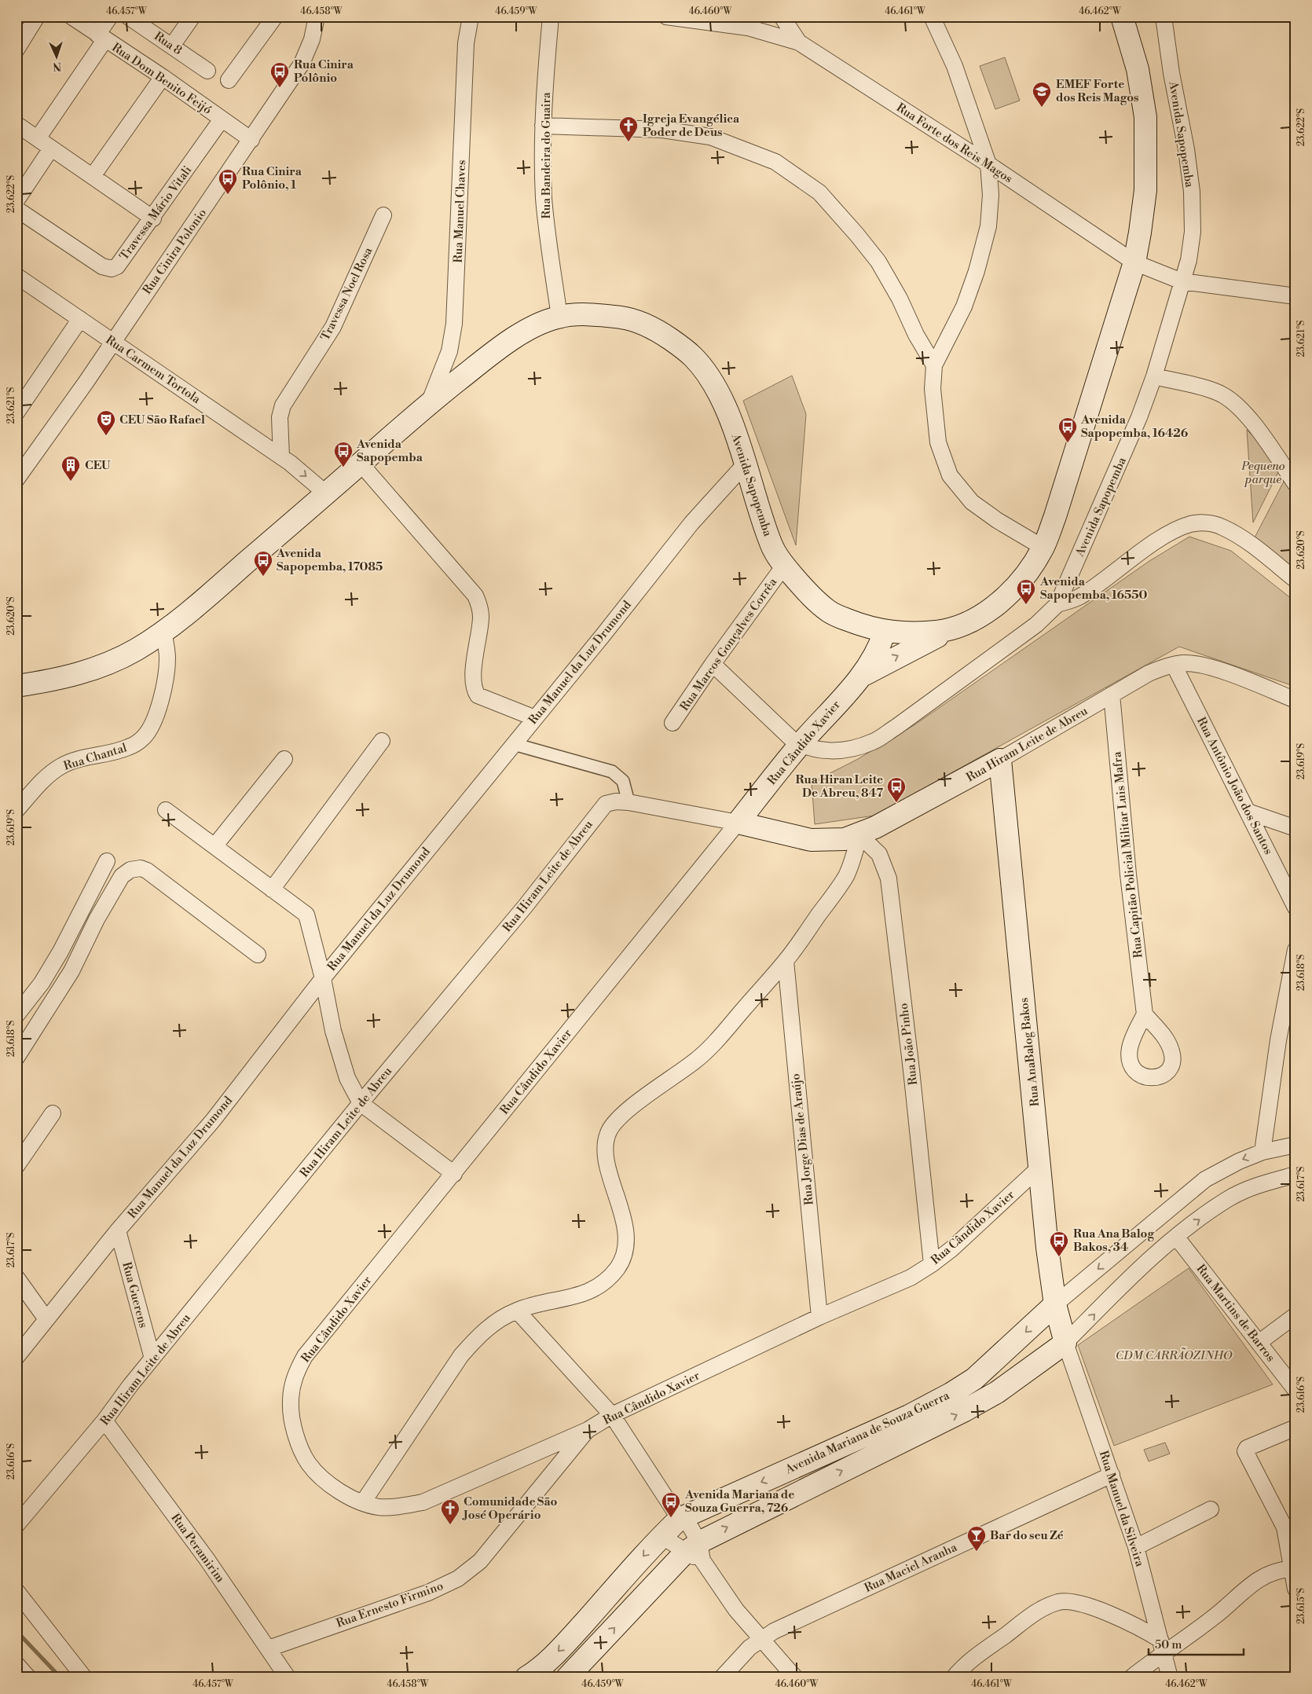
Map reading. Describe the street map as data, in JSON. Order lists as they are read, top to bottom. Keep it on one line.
{"streets":{"main road":["Avenida Sapopemba","Rua Cândido Xavier","Rua Hiram Leite de Abreu","Rua AnaBalog Bakos","Avenida Mariana de Souza Guerra"],"street":["Rua 8","Rua Dom Benito Feijó","Rua Forte dos Reis Magos","Rua Bandeira do Guaira","Rua Manuel Chaves","Travessa Mário Vitali","Rua Cinira Polonio","Travessa Noel Rosa","Rua Carmem Tortola","Rua Marcos Gonçalves Corrêa","Rua Manuel da Luz Drumond","Rua Chantal","Rua Antônio João dos Santos","Rua Capitão Policial Militar Luis Mafra","Rua João Pinho","Rua Jorge Dias de Araújo","Rua Guerens","Rua Martins de Barros","Rua Manuel da Silveira","Rua Peramirim","Rua Maciel Aranha","Rua Ernesto Firmino"]},"crossings":[["Rua Dom Benito Feijó","Travessa Mário Vitali"],["Rua Dom Benito Feijó","Rua Cinira Polonio"],["Avenida Sapopemba","Rua Forte dos Reis Magos"],["Avenida Sapopemba","Rua Bandeira do Guaira"],["Avenida Sapopemba","Rua Manuel Chaves"],["Avenida Sapopemba","Rua Carmem Tortola"],["Avenida Sapopemba","Rua Marcos Gonçalves Corrêa"],["Avenida Sapopemba","Rua Manuel da Luz Drumond"],["Avenida Sapopemba","Rua Cândido Xavier"],["Avenida Sapopemba","Rua Chantal"],["Rua Cinira Polonio","Rua Carmem Tortola"],["Travessa Noel Rosa","Rua Carmem Tortola"],["Rua Manuel da Luz Drumond","Rua Guerens"],["Rua Cândido Xavier","Rua Hiram Leite de Abreu"],["Rua Cândido Xavier","Rua João Pinho"],["Rua Cândido Xavier","Rua AnaBalog Bakos"],["Rua Cândido Xavier","Rua Jorge Dias de Araújo"],["Rua Cândido Xavier","Rua Ernesto Firmino"],["Rua Hiram Leite de Abreu","Rua Antônio João dos Santos"],["Rua Hiram Leite de Abreu","Rua Capitão Policial Militar Luis Mafra"],["Rua Hiram Leite de Abreu","Rua João Pinho"],["Rua Hiram Leite de Abreu","Rua AnaBalog Bakos"],["Rua Hiram Leite de Abreu","Rua Guerens"],["Rua Hiram Leite de Abreu","Rua Peramirim"],["Rua AnaBalog Bakos","Avenida Mariana de Souza Guerra"],["Rua AnaBalog Bakos","Rua Manuel da Silveira"],["Rua Martins de Barros","Avenida Mariana de Souza Guerra"],["Avenida Mariana de Souza Guerra","Rua Manuel da Silveira"],["Rua Manuel da Silveira","Rua Maciel Aranha"],["Rua Peramirim","Rua Ernesto Firmino"]],"parks":["Pequeno parque","CDM CARRÃOZINHO"],"places":{"bus stop":["Rua Cinira Polônio","Rua Cinira Polônio, 1","Avenida Sapopemba, 16426","Avenida Sapopemba","Avenida Sapopemba, 17085","Avenida Sapopemba, 16550","Rua Hiran Leite De Abreu, 847","Rua Ana Balog Bakos, 34","Avenida Mariana de Souza Guerra, 726"],"school or university":["EMEF Forte dos Reis Magos"],"church":["Igreja Evangélica Poder de Deus","Comunidade São José Operário"],"theatre":["CEU São Rafael"],"building":["CEU"],"bar":["Bar do seu Zé"]},"scale_bar":"50 m","north":"bottom","coordinates":["46.457°W","46.458°W","46.459°W","46.460°W","46.461°W","46.462°W","23.622°S","23.621°S","23.620°S","23.619°S","23.618°S","23.617°S","23.616°S","23.615°S"]}
